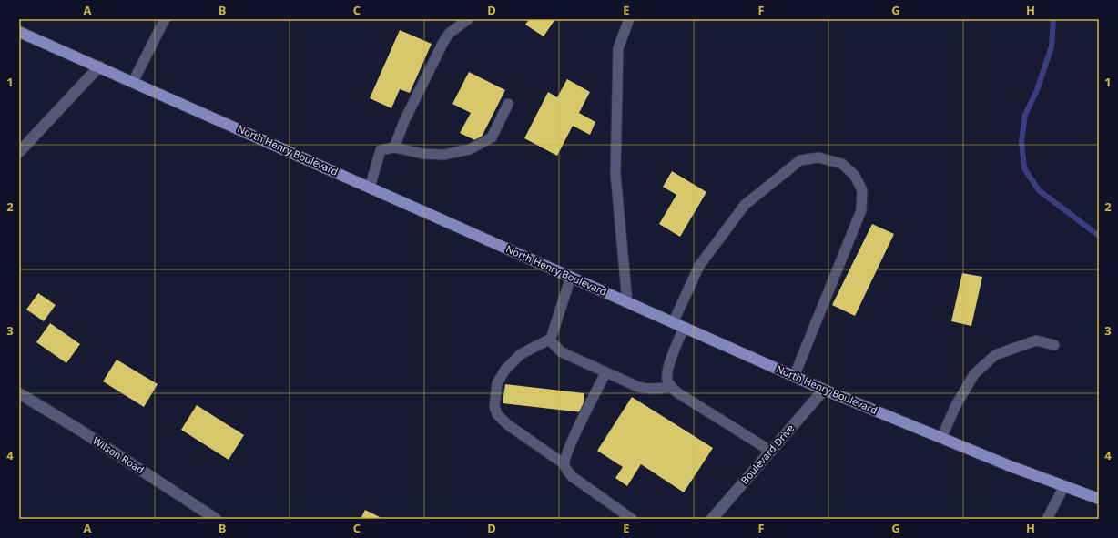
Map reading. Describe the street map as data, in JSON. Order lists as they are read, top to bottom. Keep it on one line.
{"streets":{"main road":["North Henry Boulevard"],"street":["Boulevard Drive","Wilson Road"]},"crossings":[["North Henry Boulevard","Boulevard Drive"]],"grid":{"columns":["A","B","C","D","E","F","G","H"],"rows":["1","2","3","4"]}}
